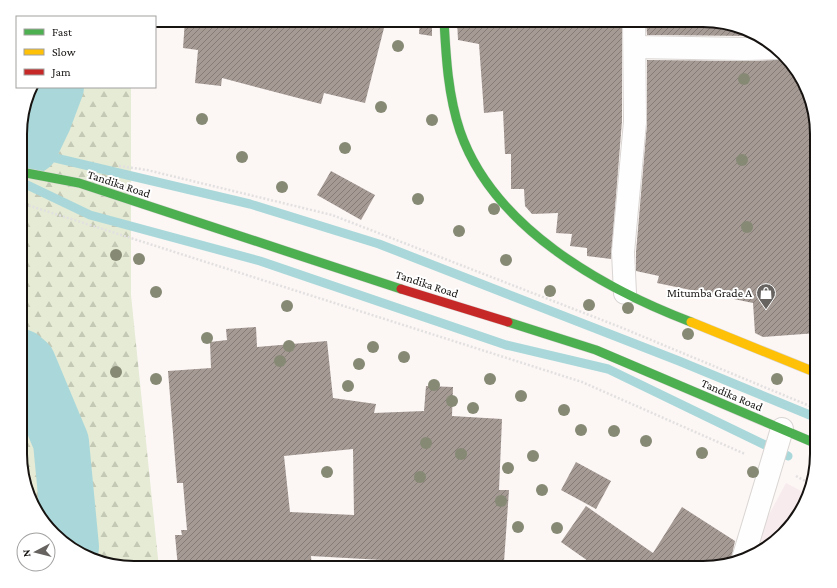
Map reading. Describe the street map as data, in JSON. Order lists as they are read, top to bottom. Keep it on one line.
{"streets":{"street":["Tandika Road"]},"places":{"shop":["Mitumba Grade A"]},"legend":["Fast","Slow","Jam"],"north":"left"}
